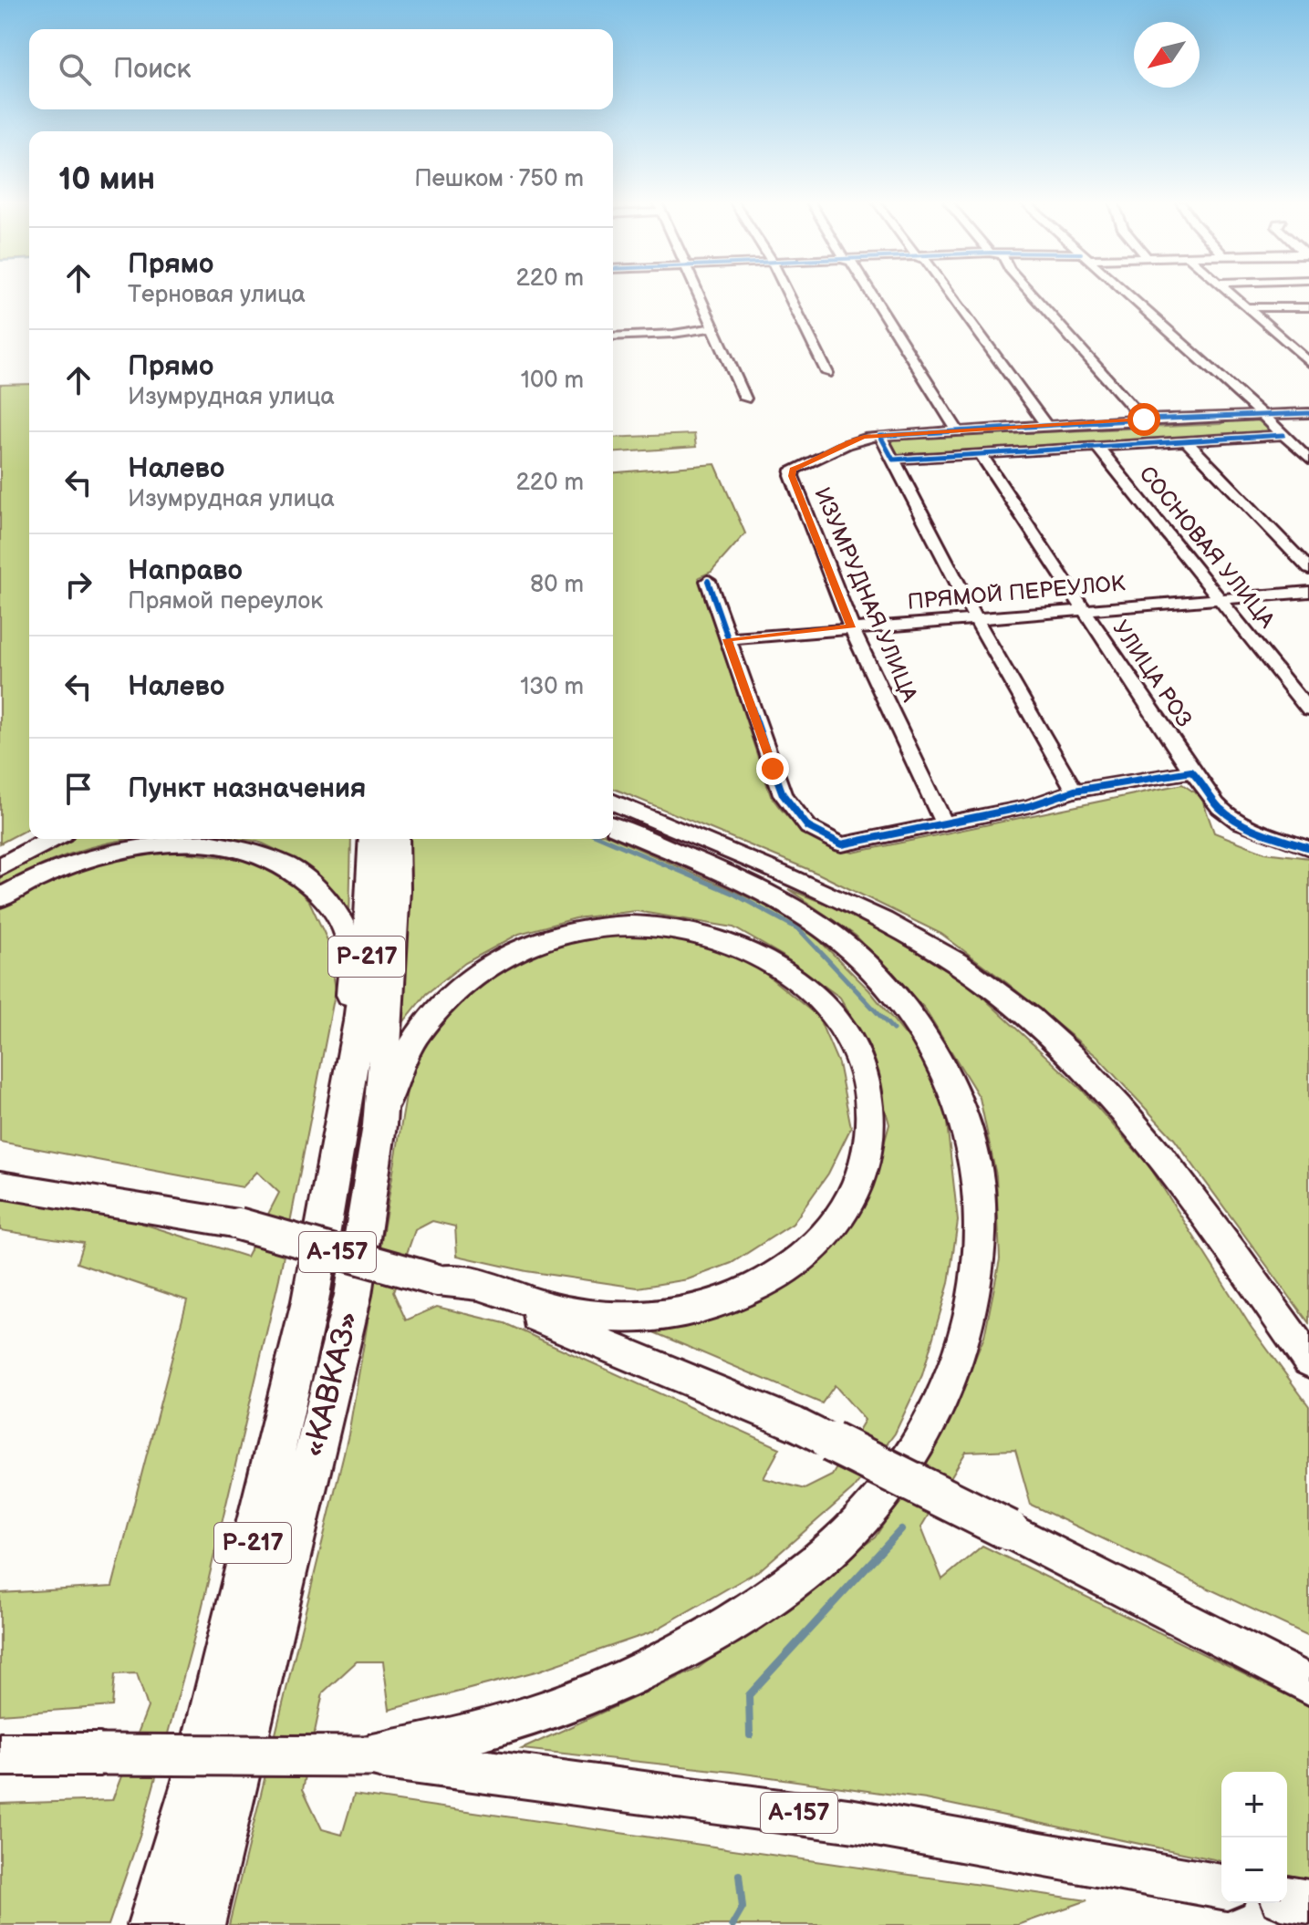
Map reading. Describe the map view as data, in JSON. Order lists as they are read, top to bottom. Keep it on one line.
{"streets":{"highway":["Р-217","«КАВКАЗ»"],"main road":["А-157"],"street":["СОСНОВАЯ УЛИЦА","ПРЯМОЙ ПЕРЕУЛОК","ИЗУМРУДНАЯ УЛИЦА","УЛИЦА РОЗ"]},"crossings":[["СОСНОВАЯ УЛИЦА","ПРЯМОЙ ПЕРЕУЛОК"],["ПРЯМОЙ ПЕРЕУЛОК","ИЗУМРУДНАЯ УЛИЦА"],["ПРЯМОЙ ПЕРЕУЛОК","УЛИЦА РОЗ"],["Р-217","«КАВКАЗ»"]],"north":"bottom left","page":{"search":"Поиск","heading":["10 мин","Пешком · 750 m"],"list":[["Прямо","Терновая улица","220 m"],["Прямо","Изумрудная улица","100 m"],["Налево","Изумрудная улица","220 m"],["Направо","Прямой переулок","80 m"],["Налево","130 m"],"Пункт назначения"],"map_buttons":["+","−"]}}
